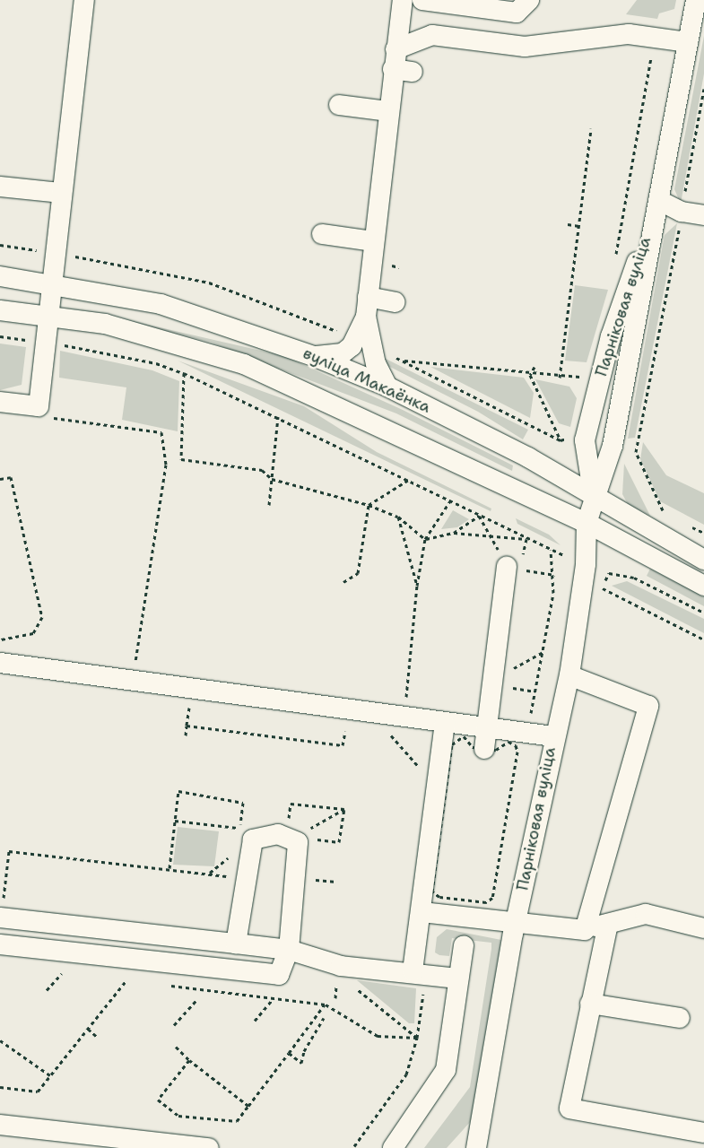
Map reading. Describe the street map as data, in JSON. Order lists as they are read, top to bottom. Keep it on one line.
{"streets":{"street":["Парніковая вуліца","вуліца Макаёнка"]},"crossings":[["Парніковая вуліца","вуліца Макаёнка"]]}
